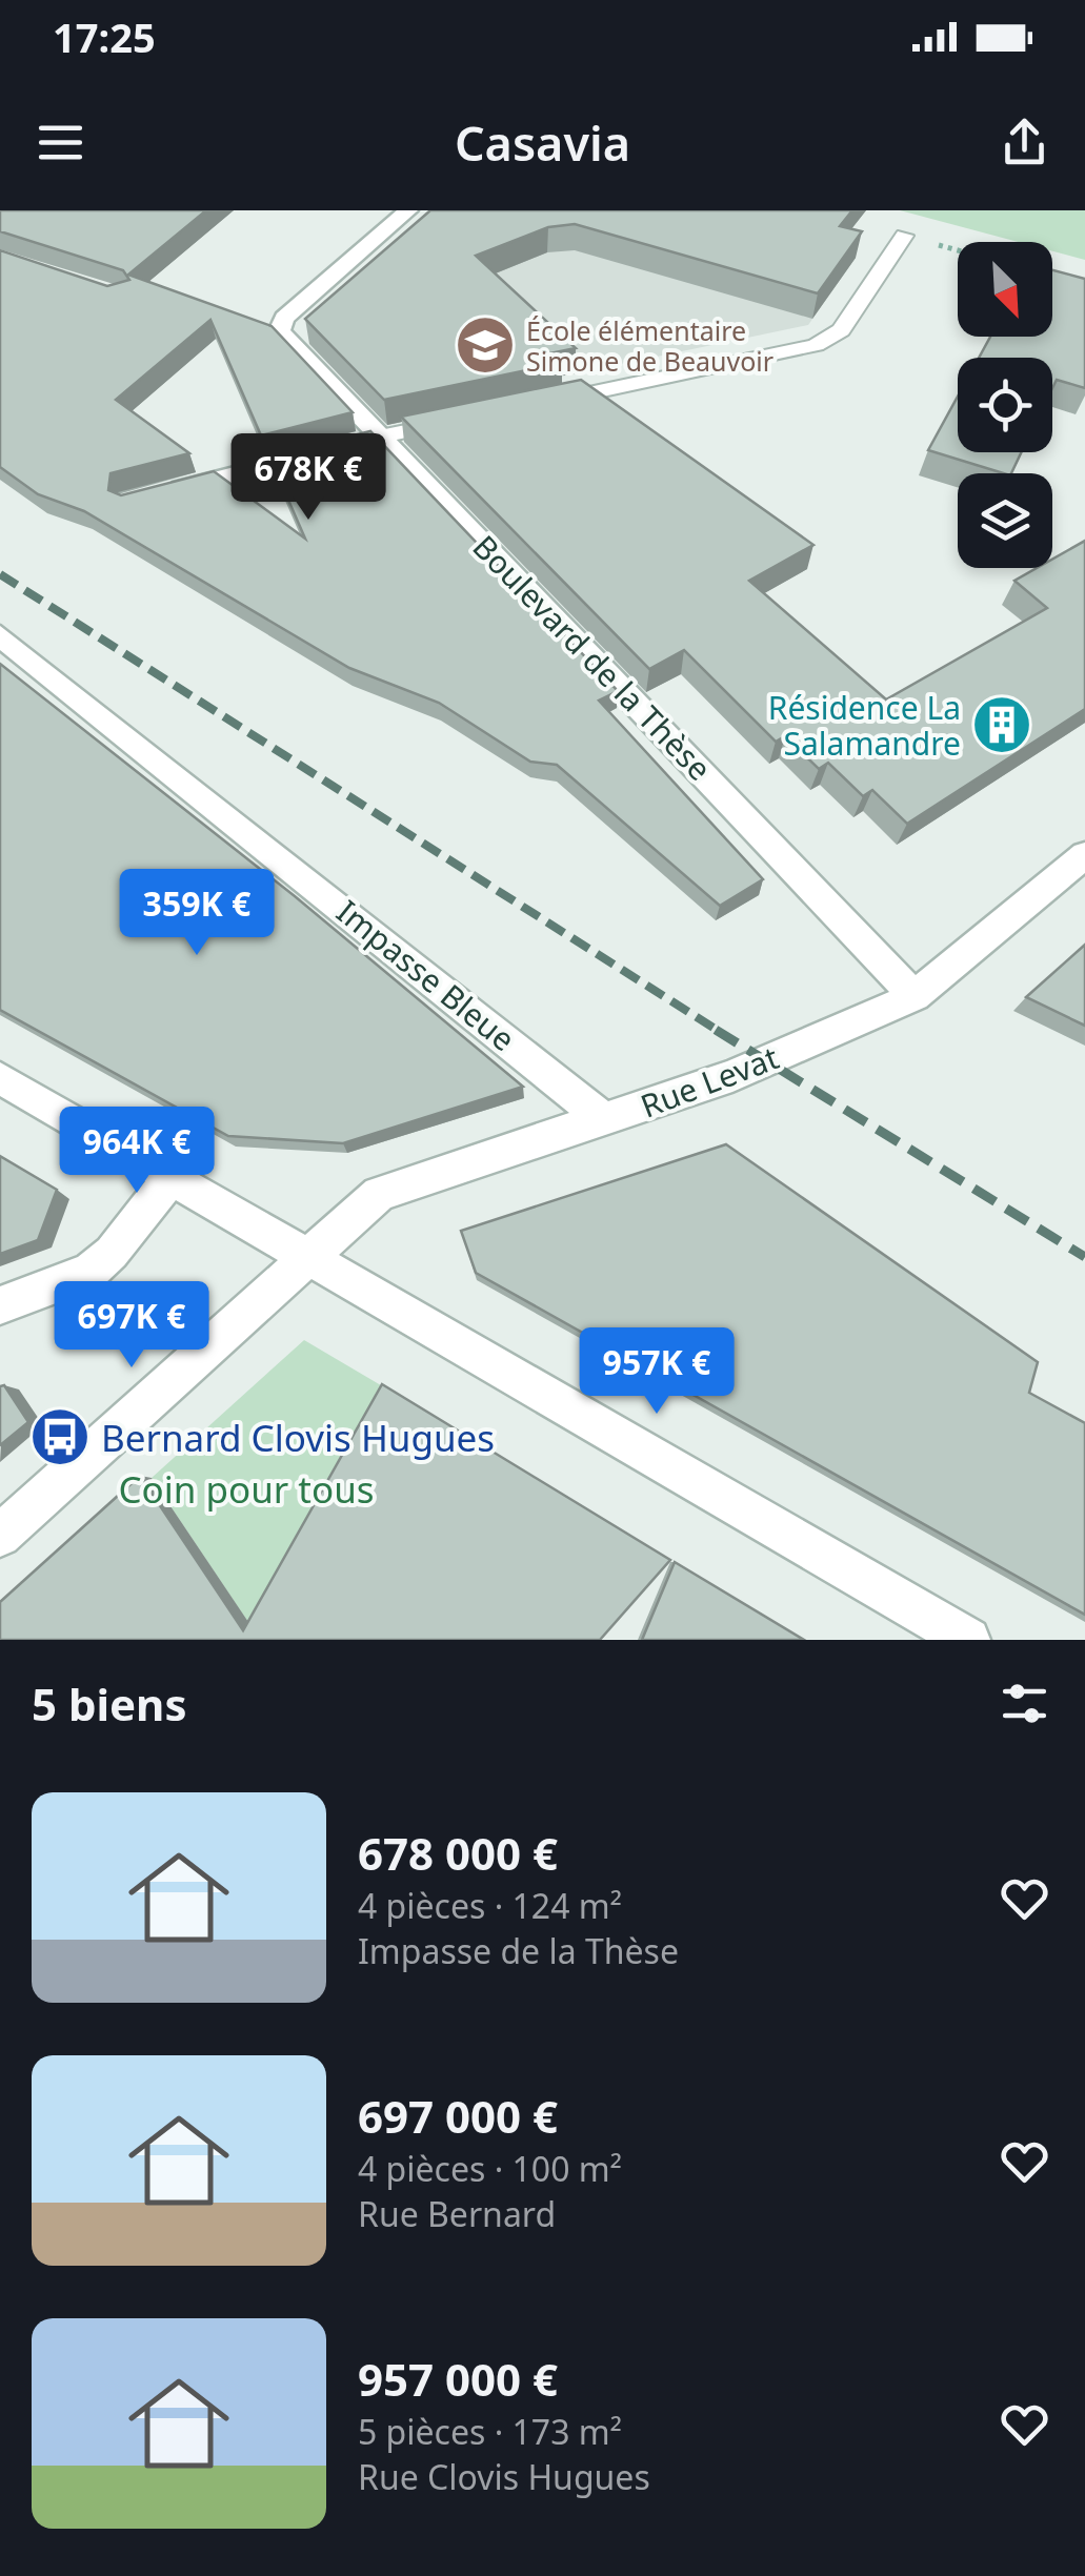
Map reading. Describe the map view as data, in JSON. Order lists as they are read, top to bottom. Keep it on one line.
{"streets":{"street":["Boulevard de la Thèse","Impasse Bleue","Rue Levat"]},"crossings":[["Boulevard de la Thèse","Rue Levat"],["Impasse Bleue","Rue Levat"]],"parks":["Coin pour tous"],"places":{"school or university":["École élémentaire Simone de Beauvoir"],"building":["Résidence La Salamandre"],"bus stop":["Bernard Clovis Hugues"]},"north":"bottom right","page":{"status":"17:25","header":"Casavia","price":["678K €","359K €","964K €","697K €","957K €"],"heading":"5 biens","list":[{"name":"678 000 €","note":"4 pièces · 124 m² · Impasse de la Thèse"},{"name":"697 000 €","note":"4 pièces · 100 m² · Rue Bernard"},{"name":"957 000 €","note":"5 pièces · 173 m² · Rue Clovis Hugues"}]}}
